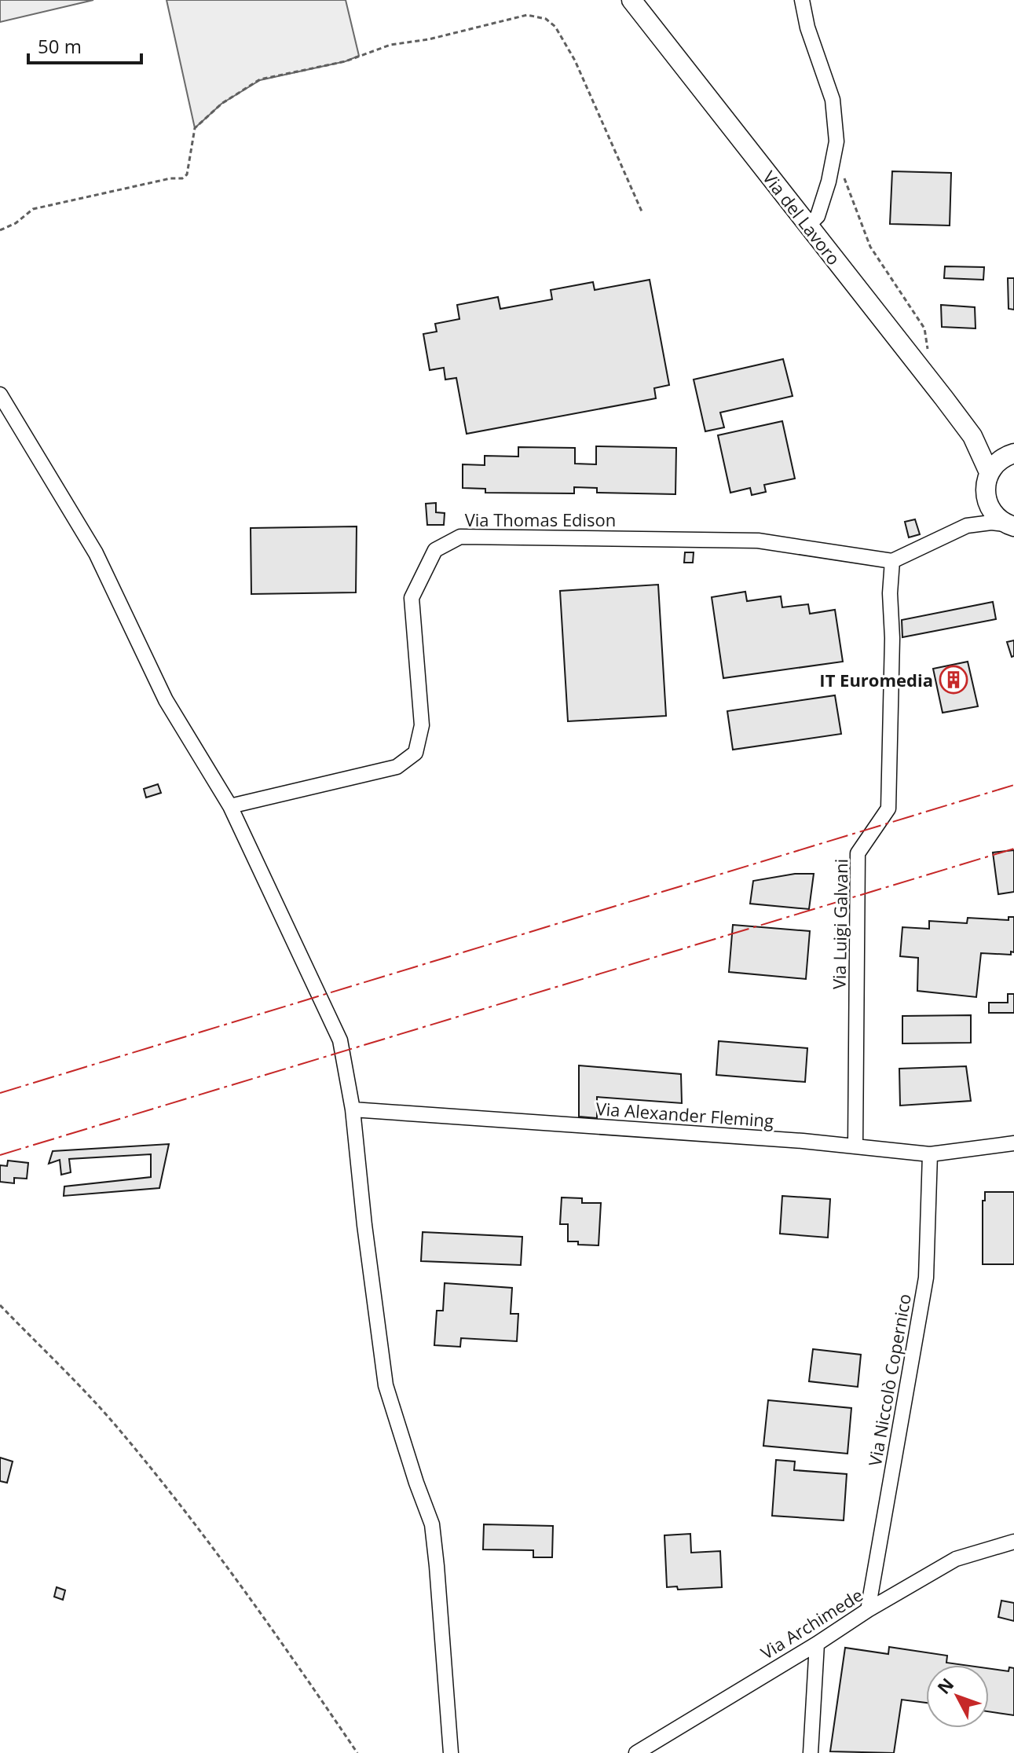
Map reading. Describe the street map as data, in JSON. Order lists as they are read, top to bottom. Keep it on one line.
{"streets":{"main road":["Via del Lavoro"],"street":["Via Thomas Edison","Via Luigi Galvani","Via Alexander Fleming","Via Niccolò Copernico","Via Archimede"]},"crossings":[["Via Thomas Edison","Via Luigi Galvani"],["Via Luigi Galvani","Via Alexander Fleming"],["Via Alexander Fleming","Via Niccolò Copernico"],["Via Niccolò Copernico","Via Archimede"]],"places":{"building":["IT Euromedia"]},"scale_bar":"50 m","north":"top left"}
